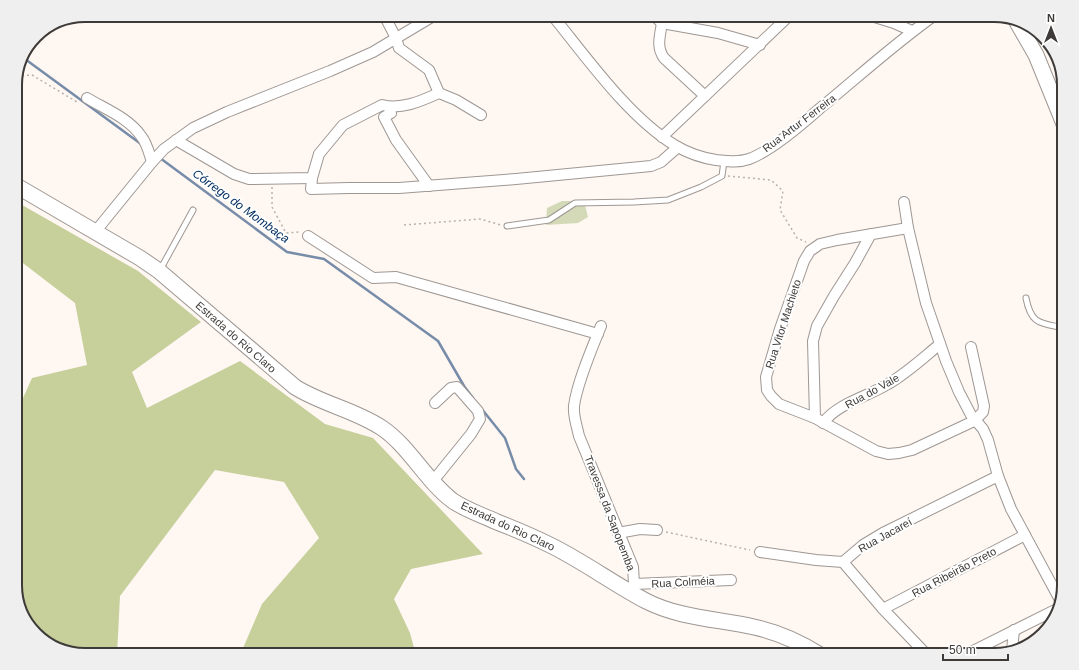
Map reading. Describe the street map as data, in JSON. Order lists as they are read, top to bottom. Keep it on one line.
{"streets":{"main road":["Estrada do Rio Claro"],"street":["Rua Artur Ferreira","Rua Vitor Machieto","Rua do Vale","Travessa da Sapopemba","Rua Jacareí","Rua Ribeirão Preto","Rua Colméia"]},"crossings":[["Rua Vitor Machieto","Rua do Vale"],["Estrada do Rio Claro","Travessa da Sapopemba"],["Estrada do Rio Claro","Rua Colméia"],["Travessa da Sapopemba","Rua Colméia"]],"water":["Córrego do Mombaça"],"scale_bar":"50 m","north":"top"}
